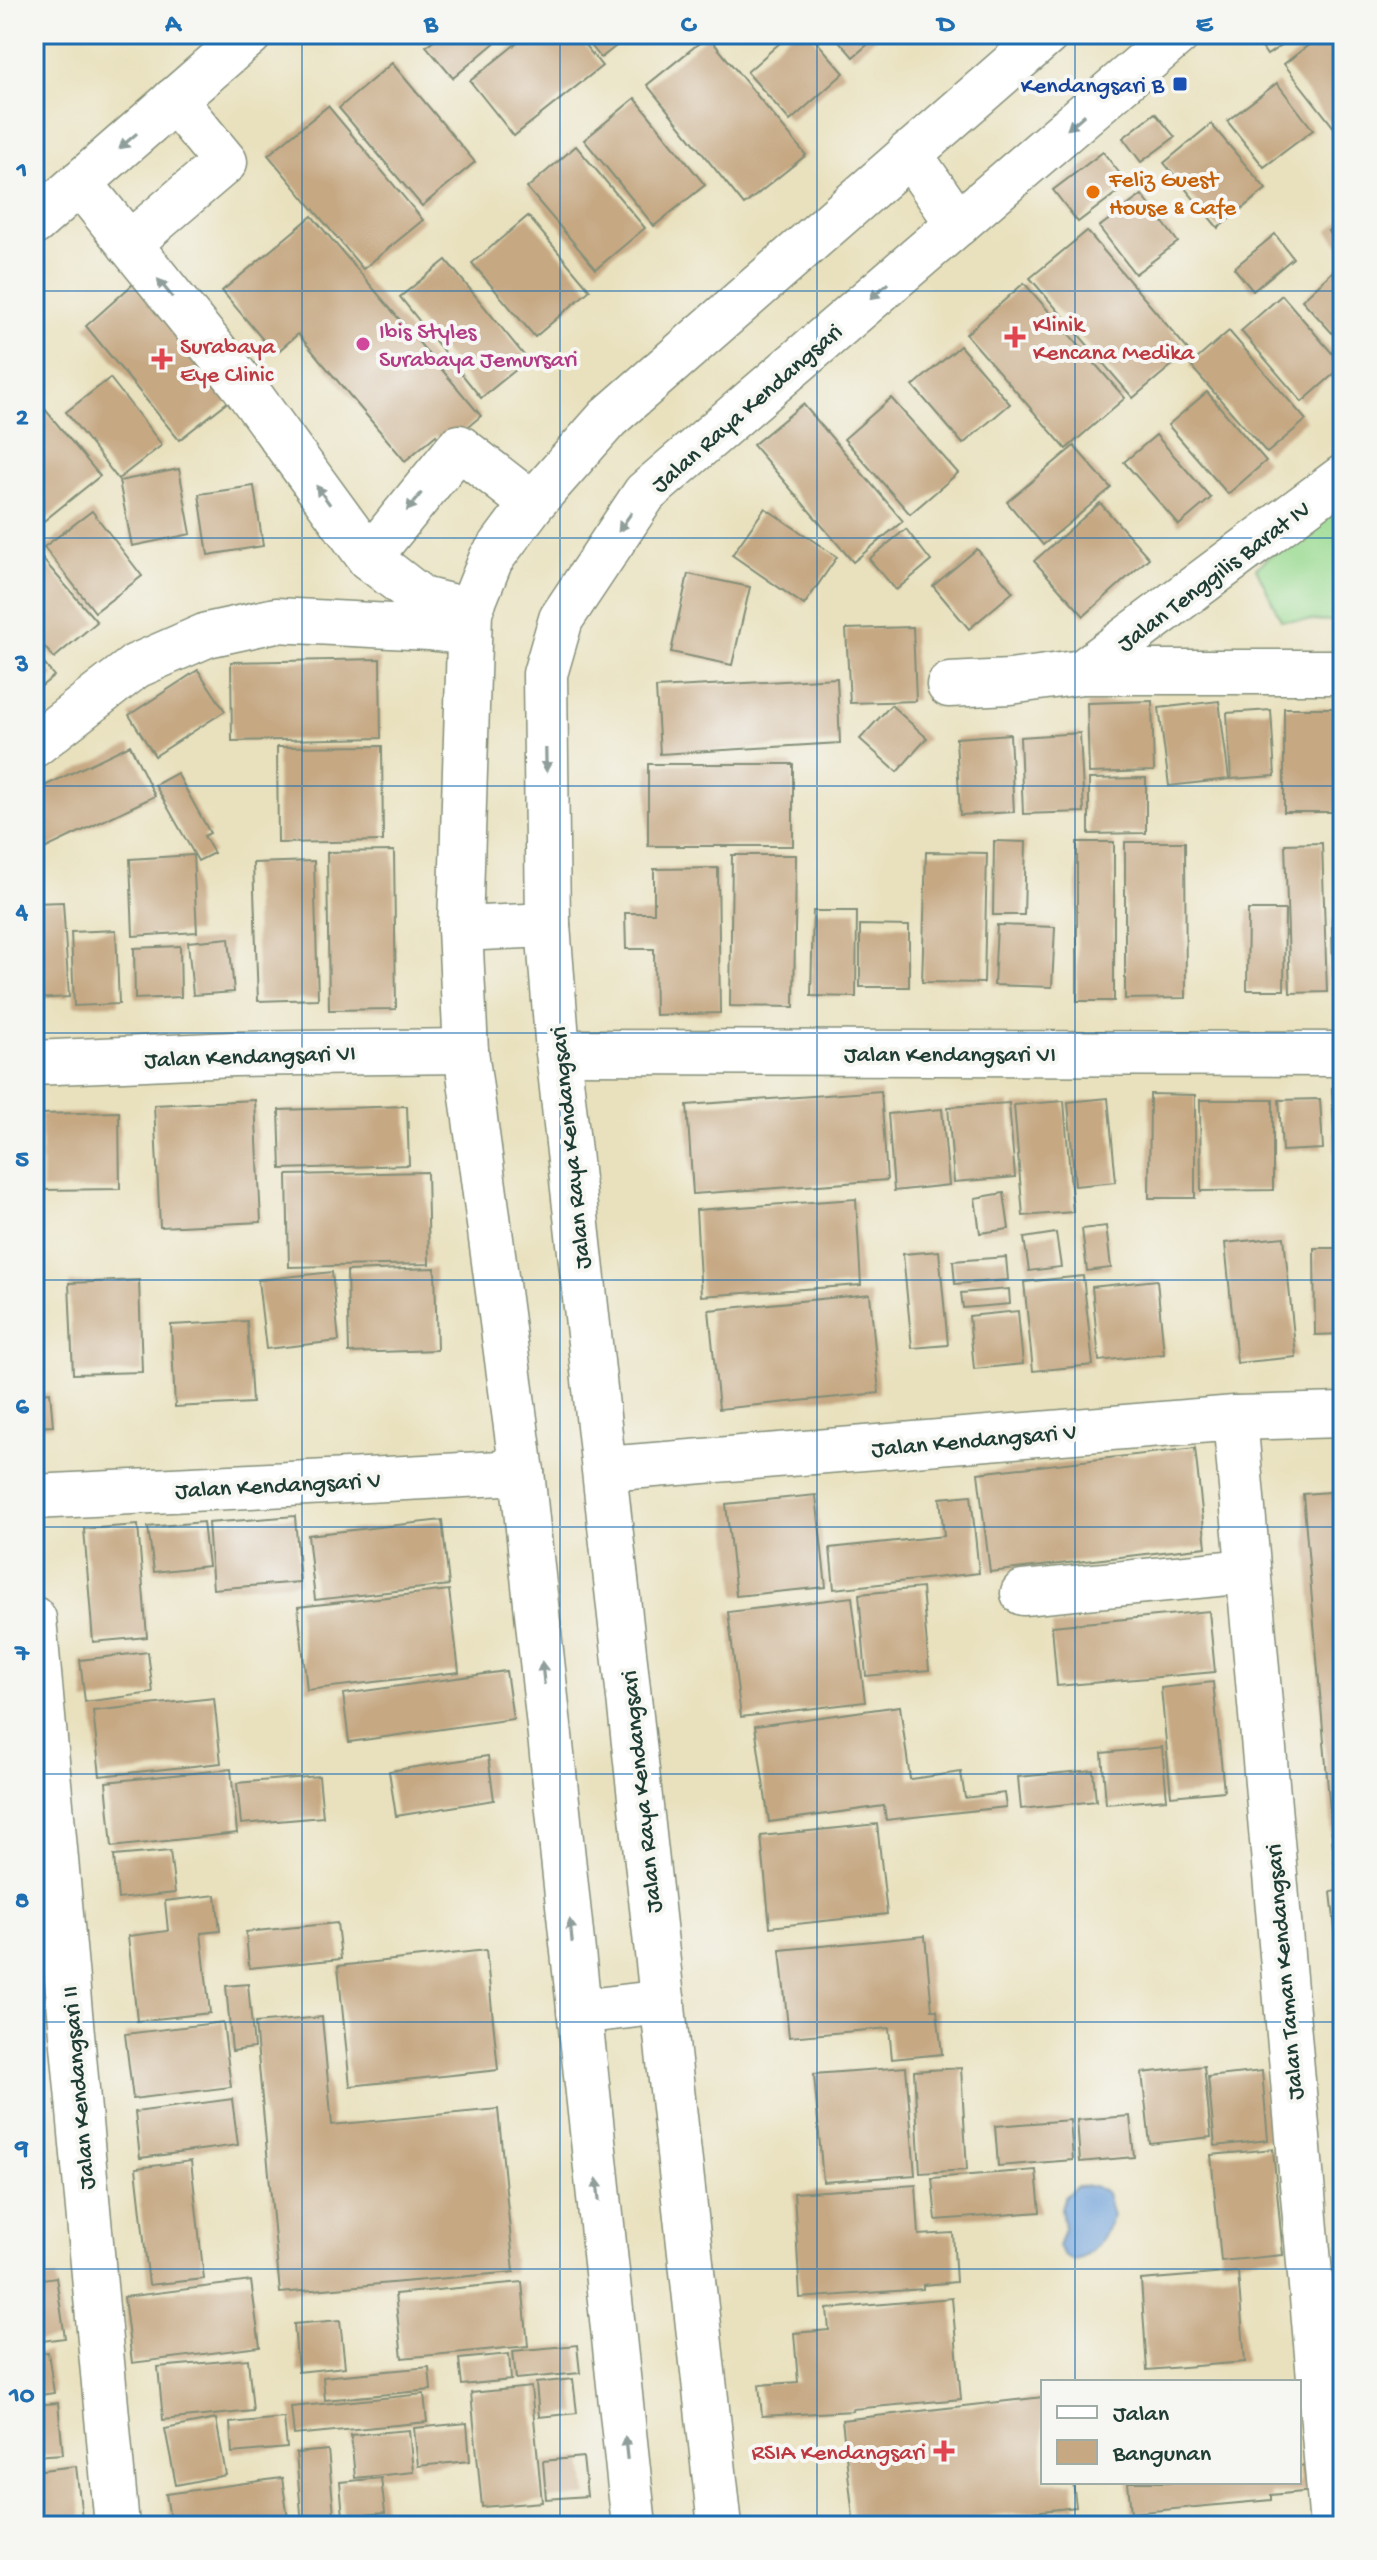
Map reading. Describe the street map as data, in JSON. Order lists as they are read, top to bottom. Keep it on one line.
{"streets":{"main road":["Jalan Raya Kendangsari","Jalan Tenggilis Barat IV","Jalan Kendangsari VI","Jalan Kendangsari V","Jalan Taman Kendangsari","Jalan Kendangsari II"]},"crossings":[["Jalan Raya Kendangsari","Jalan Kendangsari VI"],["Jalan Raya Kendangsari","Jalan Kendangsari V"],["Jalan Kendangsari V","Jalan Taman Kendangsari"]],"places":{"transit":["Kendangsari B"],"other":["Feliz Guest House & Cafe","Ibis Styles Surabaya Jemursari"],"health":["Klinik Kencana Medika","Surabaya Eye Clinic","RSIA Kendangsari"]},"legend":["Jalan","Bangunan"],"grid":{"columns":["A","B","C","D","E"],"rows":["1","2","3","4","5","6","7","8","9","10"]}}
